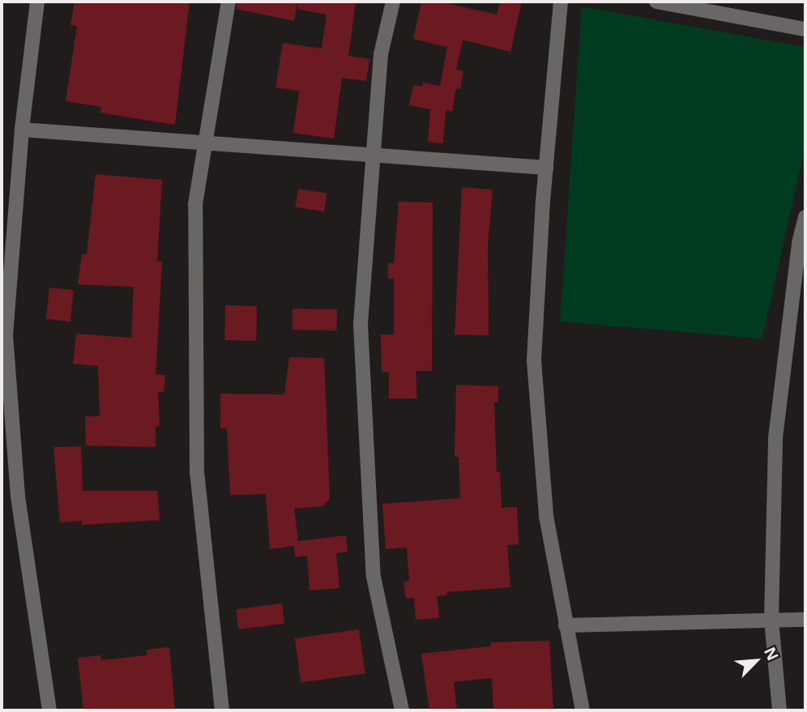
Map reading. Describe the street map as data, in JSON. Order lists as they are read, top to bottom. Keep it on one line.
{"north":"top right"}
